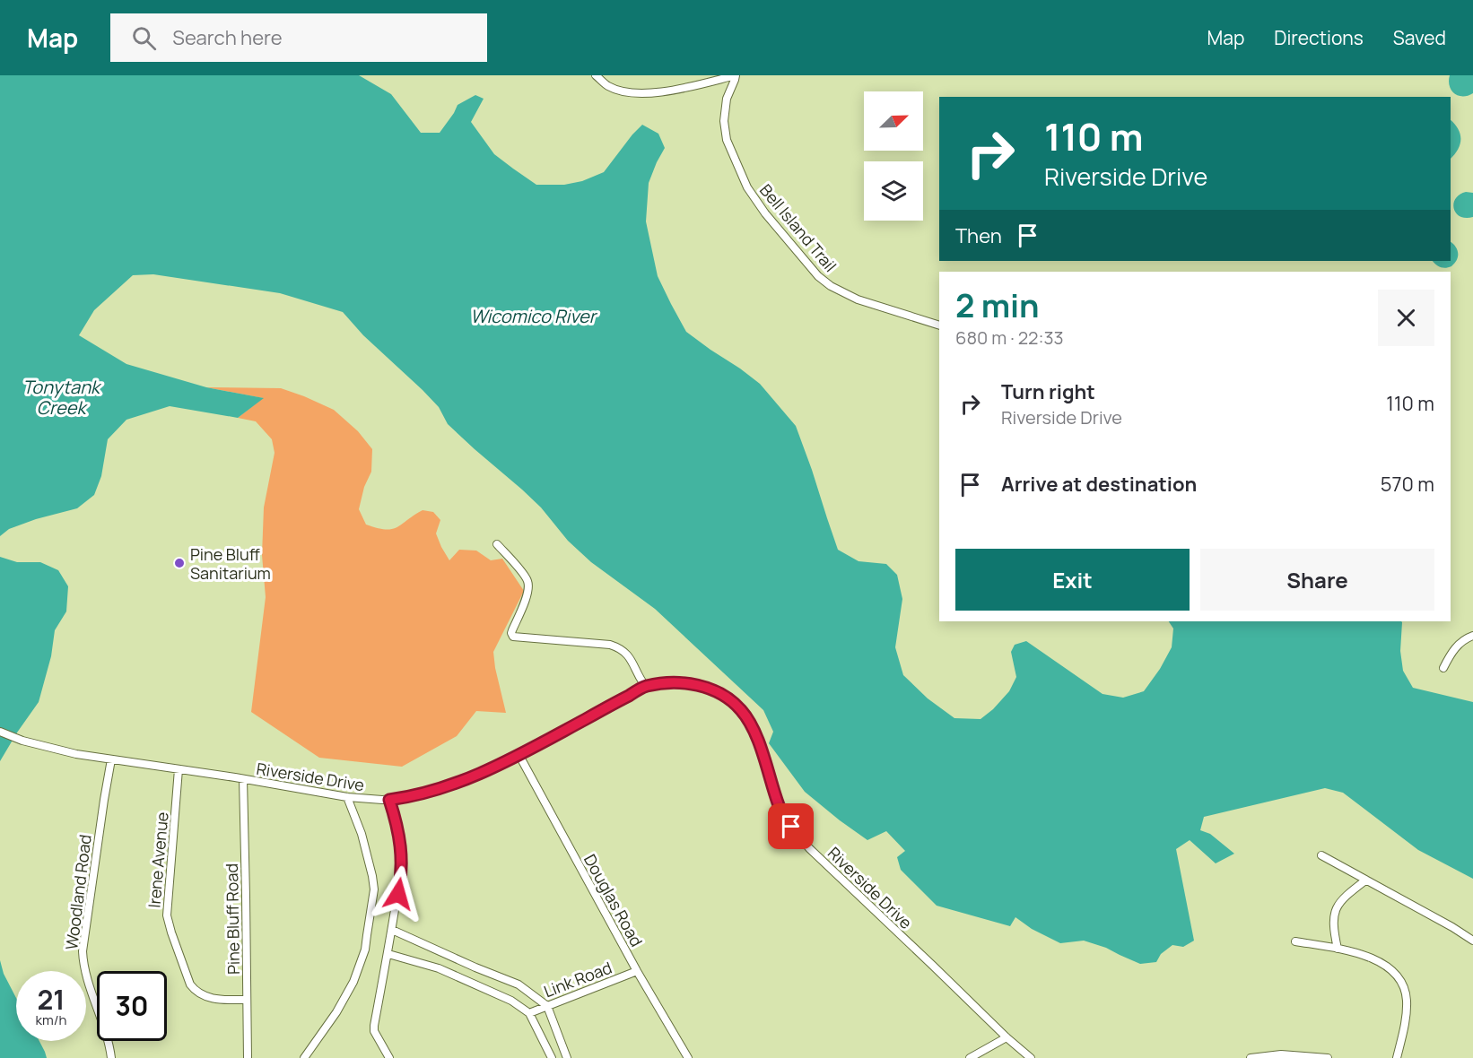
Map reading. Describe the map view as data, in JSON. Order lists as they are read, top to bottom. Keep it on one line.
{"streets":{"street":["Bell Island Trail","Riverside Drive","Irene Avenue","Woodland Road","Douglas Road","Pine Bluff Road","Link Road"]},"crossings":[["Riverside Drive","Irene Avenue"],["Riverside Drive","Woodland Road"],["Riverside Drive","Douglas Road"],["Riverside Drive","Pine Bluff Road"],["Irene Avenue","Pine Bluff Road"],["Douglas Road","Link Road"]],"water":["Wicomico River","Tonytank Creek"],"places":["Pine Bluff Sanitarium"],"north":"top right","page":{"header":"Map","search":"Search here","nav":["Map","Directions","Saved"],"turn":["110 m","Riverside Drive"],"then":"Then","heading":["2 min","680 m · 22:33"],"list":[{"name":"Turn right","note":"Riverside Drive","value":"110 m"},{"name":"Arrive at destination","value":"570 m"}],"buttons":["Exit","Share"],"speed":"21 km/h","limit":"30"}}
